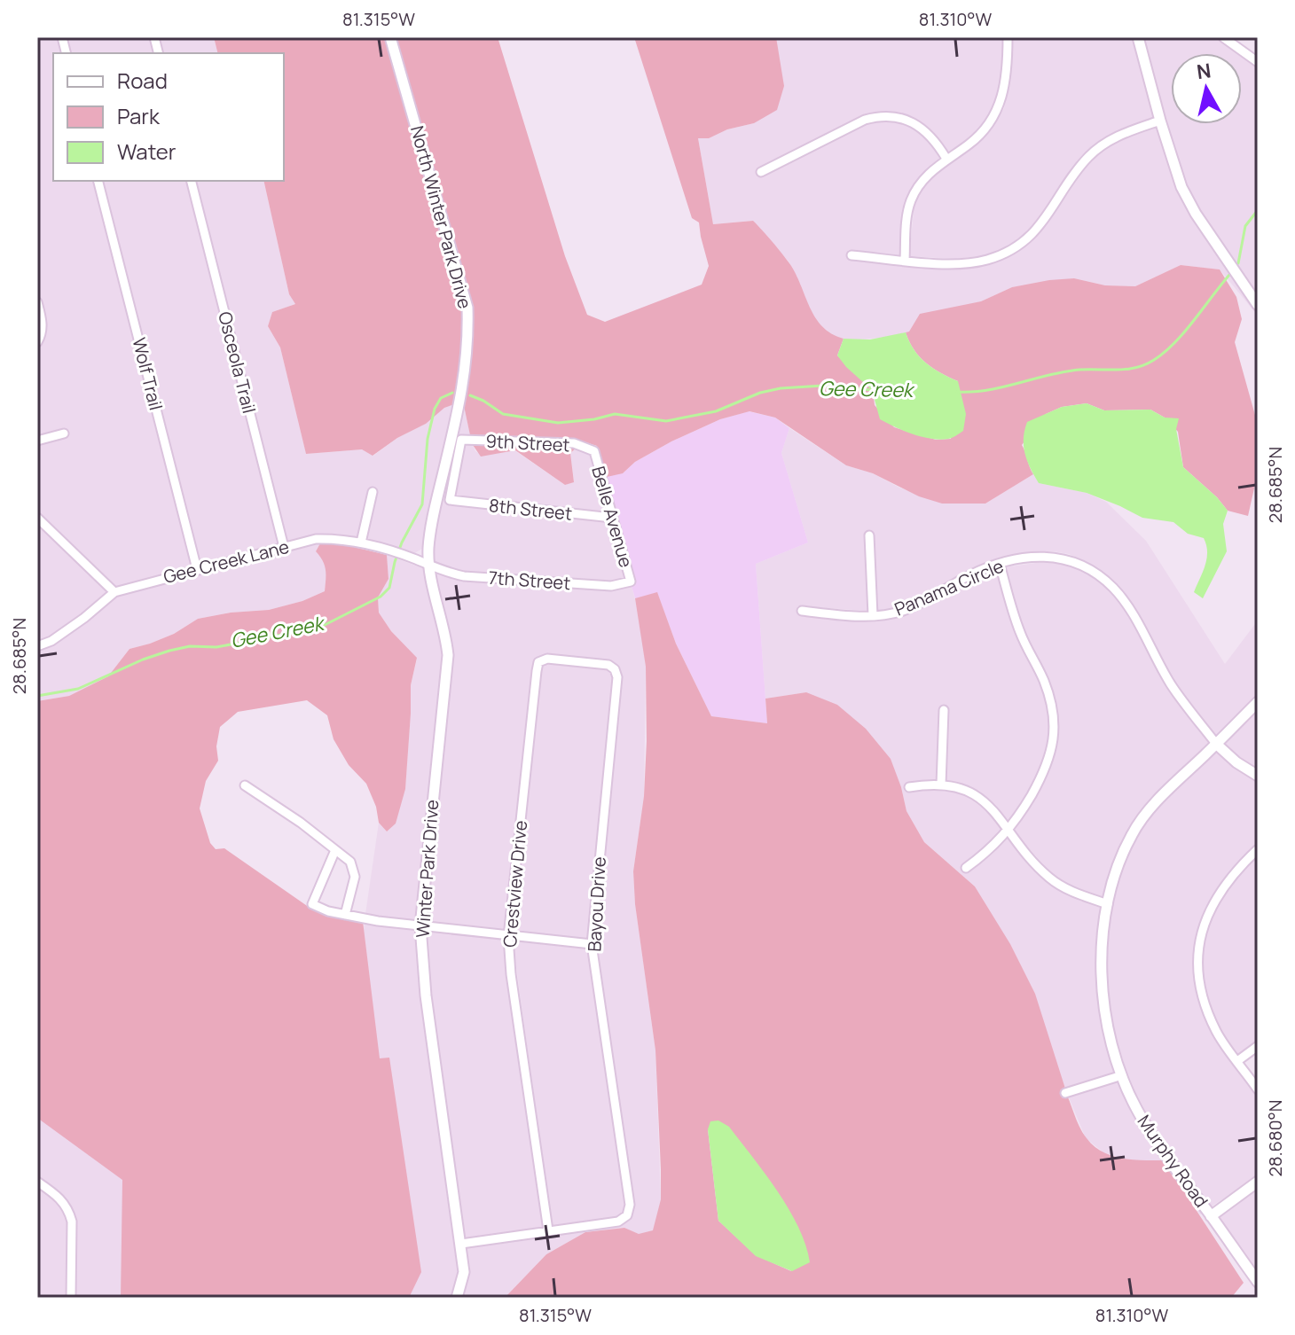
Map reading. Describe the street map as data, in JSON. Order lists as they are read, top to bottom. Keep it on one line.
{"streets":{"street":["North Winter Park Drive","Osceola Trail","Wolf Trail","9th Street","8th Street","Belle Avenue","Gee Creek Lane","7th Street","Panama Circle","Winter Park Drive","Crestview Drive","Bayou Drive","Murphy Road"]},"crossings":[["North Winter Park Drive","Gee Creek Lane"],["North Winter Park Drive","7th Street"],["North Winter Park Drive","Winter Park Drive"],["Osceola Trail","Gee Creek Lane"],["Wolf Trail","Gee Creek Lane"],["9th Street","8th Street"],["9th Street","Belle Avenue"],["8th Street","Belle Avenue"],["Belle Avenue","7th Street"],["Gee Creek Lane","7th Street"],["Gee Creek Lane","Winter Park Drive"],["7th Street","Winter Park Drive"],["Panama Circle","Murphy Road"],["Crestview Drive","Bayou Drive"]],"water":["Gee Creek"],"legend":["Road","Park","Water"],"north":"top","coordinates":["81.315°W","81.310°W","28.685°N","28.680°N"]}
